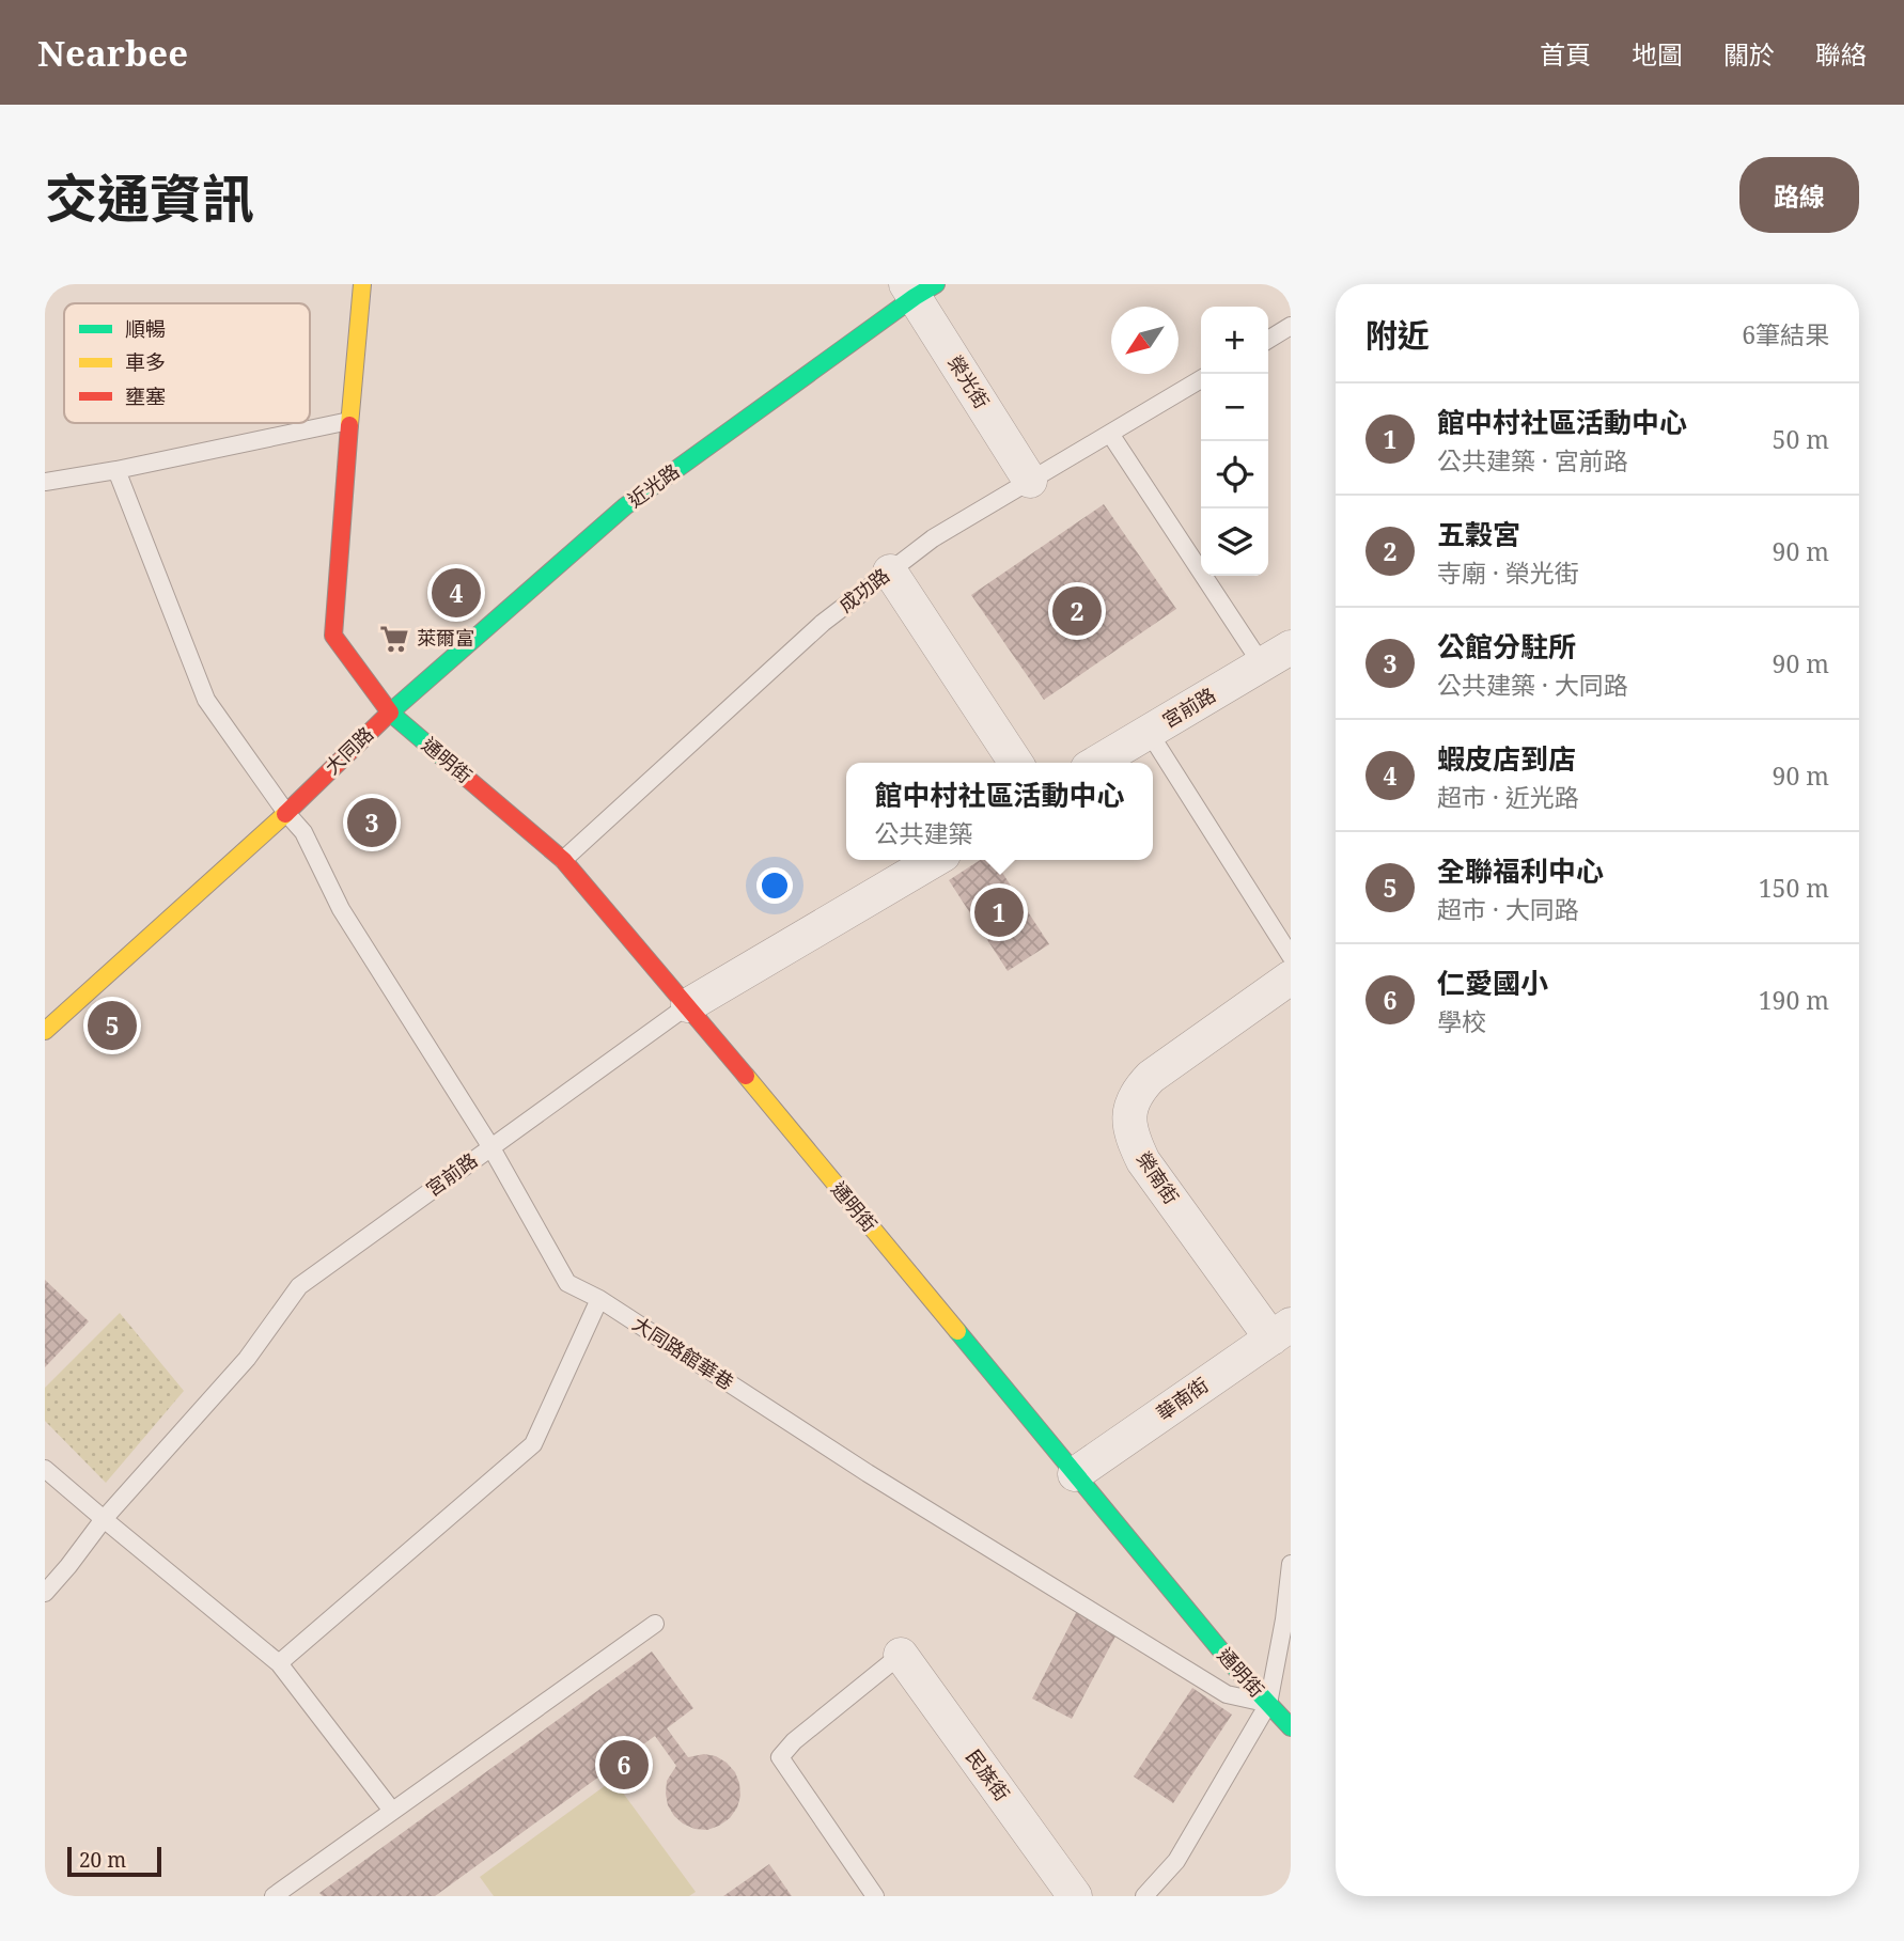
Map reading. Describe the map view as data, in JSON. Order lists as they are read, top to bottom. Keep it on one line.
{"streets":{"street":["榮光街","近光路","宮前路","大同路","通明街","榮南街","華南街","民族街"],"lane":["成功路","大同路館華巷"]},"crossings":[["榮光街","近光路"],["榮光街","成功路"],["近光路","大同路"],["近光路","通明街"],["成功路","通明街"],["宮前路","通明街"],["宮前路","大同路館華巷"],["大同路","通明街"],["大同路","大同路館華巷"],["通明街","大同路館華巷"],["通明街","華南街"],["榮南街","華南街"]],"places":{"supermarket":["萊爾富"]},"legend":["順暢","車多","壅塞"],"scale_bar":"20 m","north":"bottom left","page":{"header":"Nearbee","nav":["首頁","地圖","關於","聯絡"],"title":"交通資訊","buttons":"路線","heading":["附近","6筆結果"],"map_buttons":["+","−"],"list":[{"mark":"1","name":"館中村社區活動中心","note":"公共建築 · 宮前路","value":"50 m"},{"mark":"2","name":"五穀宮","note":"寺廟 · 榮光街","value":"90 m"},{"mark":"3","name":"公館分駐所","note":"公共建築 · 大同路","value":"90 m"},{"mark":"4","name":"蝦皮店到店","note":"超市 · 近光路","value":"90 m"},{"mark":"5","name":"全聯福利中心","note":"超市 · 大同路","value":"150 m"},{"mark":"6","name":"仁愛國小","note":"學校","value":"190 m"}],"pins":["4","2","3","1","5","6"],"popup":["館中村社區活動中心","公共建築"],"scale":"20 m"}}
